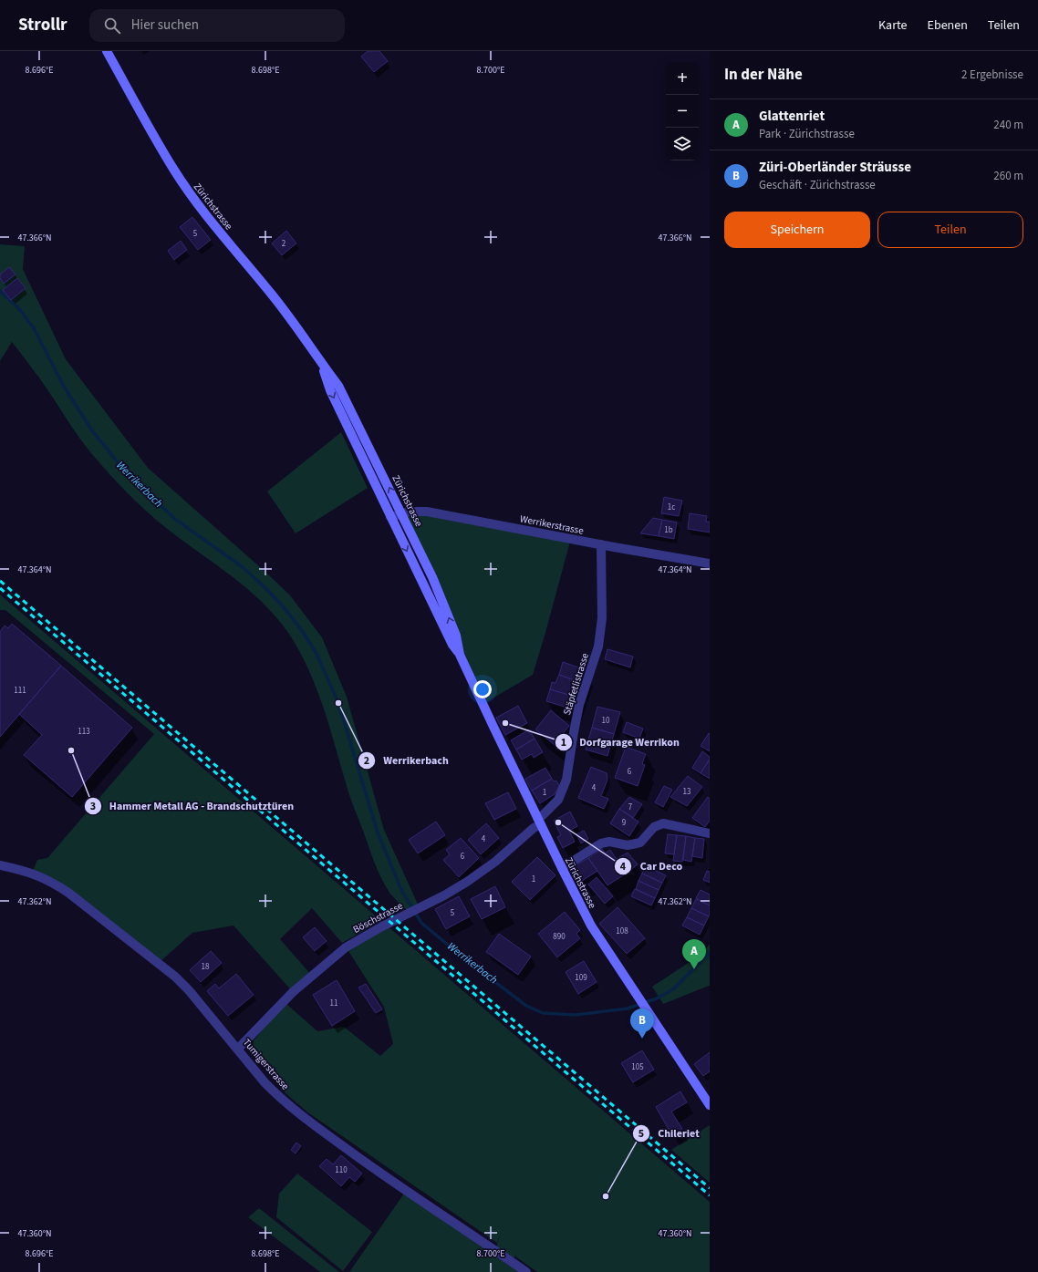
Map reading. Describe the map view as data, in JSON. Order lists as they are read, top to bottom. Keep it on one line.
{"streets":{"main road":["Zürichstrasse"],"street":["Werrikerstrasse","Stäpfetlistrasse","Böschstrasse","Tumigerstrasse"]},"crossings":[["Zürichstrasse","Werrikerstrasse"],["Zürichstrasse","Stäpfetlistrasse"],["Zürichstrasse","Böschstrasse"],["Werrikerstrasse","Stäpfetlistrasse"],["Stäpfetlistrasse","Böschstrasse"],["Böschstrasse","Tumigerstrasse"]],"water":["Werrikerbach"],"places":["Werrikerbach","Dorfgarage Werrikon","Hammer Metall AG - Brandschutztüren","Car Deco","Chileriet"],"house_numbers":["5","2","1c","1b","111","10","113","6","4","13","1","7","9","4","6","1","5","108","890","18","109","11","105","110"],"page":{"header":"Strollr","search":"Hier suchen","nav":["Karte","Ebenen","Teilen"],"heading":["In der Nähe","2 Ergebnisse"],"map_buttons":["+","−"],"list":[{"mark":"A","name":"Glattenriet","note":"Park · Zürichstrasse","value":"240 m"},{"mark":"B","name":"Züri-Oberländer Sträusse","note":"Geschäft · Zürichstrasse","value":"260 m"}],"buttons":["Speichern","Teilen"],"pins":["A","B"]},"coordinates":["8.696°E","8.698°E","8.700°E","47.366°N","47.364°N","47.362°N","47.360°N"]}
